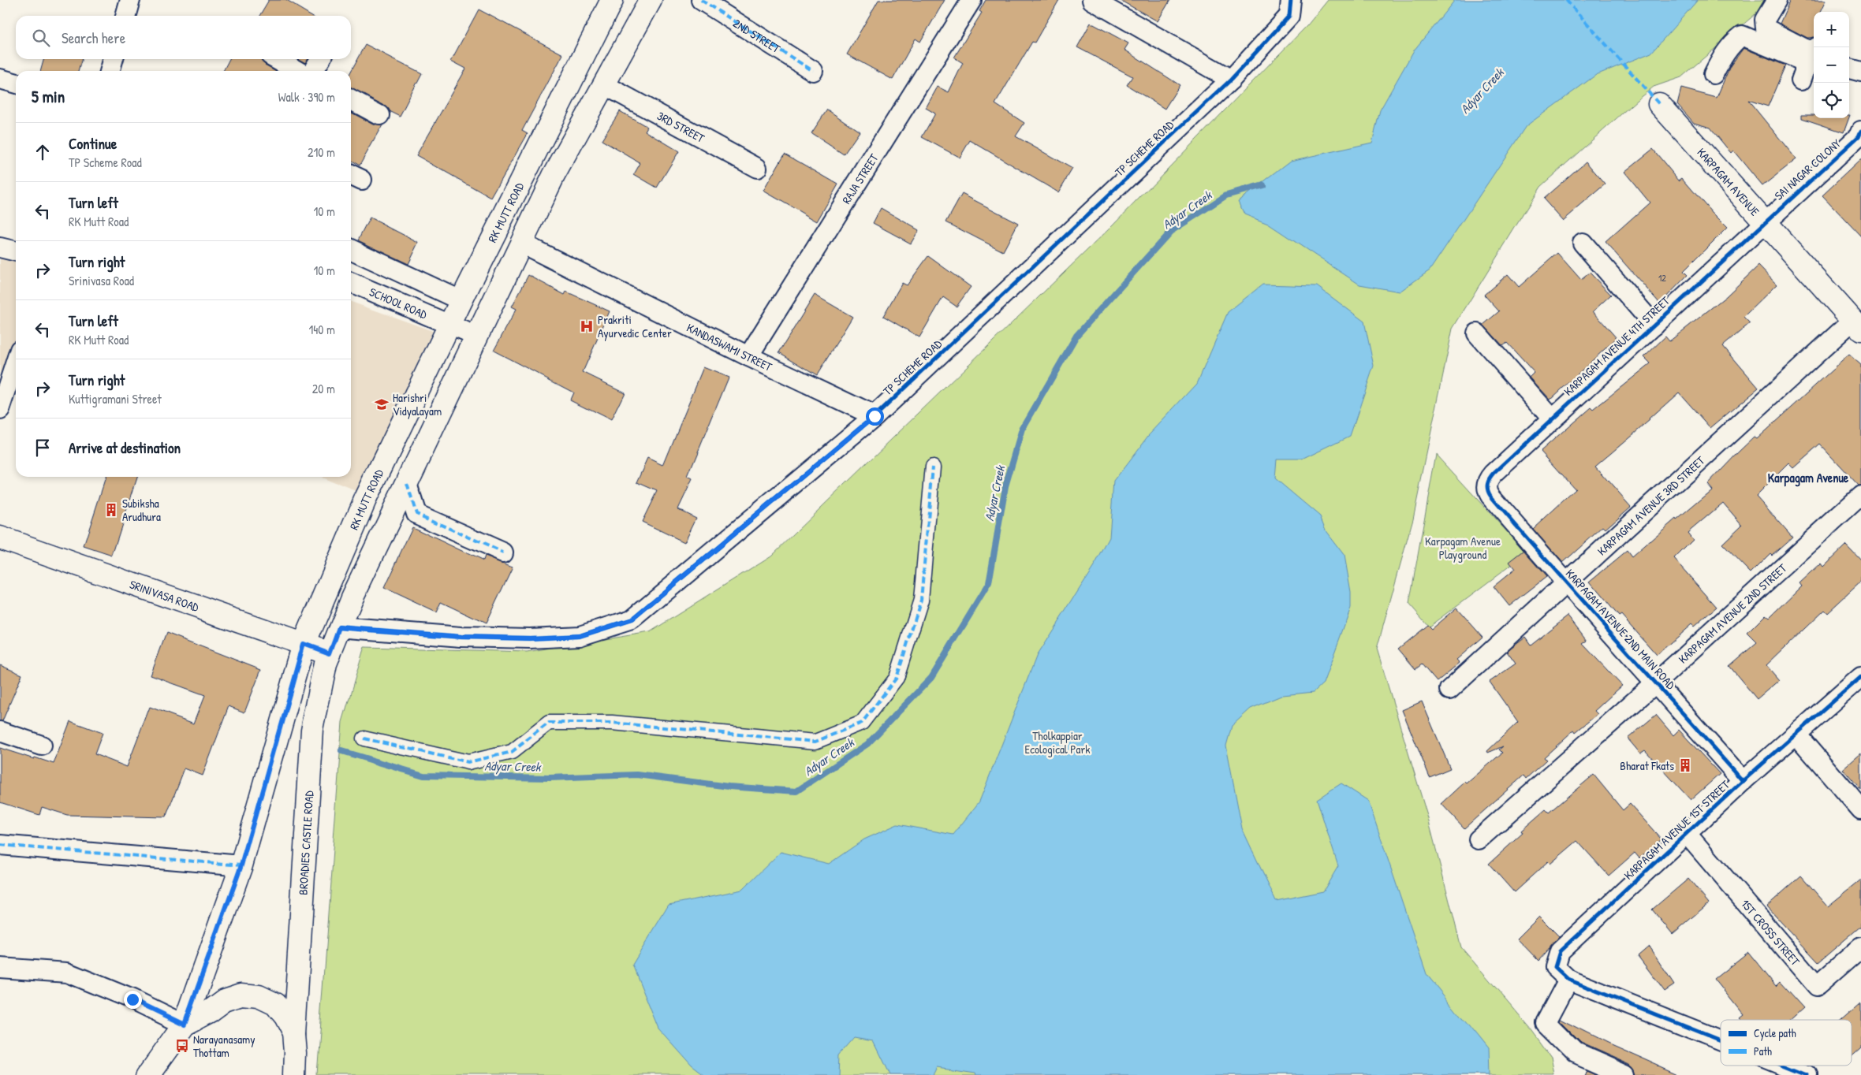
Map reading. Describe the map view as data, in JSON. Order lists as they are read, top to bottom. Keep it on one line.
{"streets":{"main road":["KARPAGAM AVENUE","RK MUTT ROAD","SRINIVASA ROAD","BROADIES CASTLE ROAD"],"street":["2ND STREET","3RD STREET","TP SCHEME ROAD","SAI NAGAR COLONY","RAJA STREET","SCHOOL ROAD","KARPAGAM AVENUE 4TH STREET","KANDASWAMI STREET","KARPAGAM AVENUE 3RD STREET","KARPAGAM AVENUE 2ND STREET","KARPAGAM AVENUE 2ND MAIN ROAD","KARPAGAM AVENUE 1ST STREET","1ST CROSS STREET"]},"crossings":[["TP SCHEME ROAD","KANDASWAMI STREET"],["SAI NAGAR COLONY","KARPAGAM AVENUE"],["SAI NAGAR COLONY","KARPAGAM AVENUE 4TH STREET"],["RAJA STREET","KANDASWAMI STREET"],["KARPAGAM AVENUE","KARPAGAM AVENUE 4TH STREET"],["KARPAGAM AVENUE","KARPAGAM AVENUE 3RD STREET"],["RK MUTT ROAD","SCHOOL ROAD"],["RK MUTT ROAD","SRINIVASA ROAD"],["KARPAGAM AVENUE 4TH STREET","KARPAGAM AVENUE 2ND MAIN ROAD"],["KARPAGAM AVENUE 3RD STREET","KARPAGAM AVENUE 2ND MAIN ROAD"],["SRINIVASA ROAD","BROADIES CASTLE ROAD"],["KARPAGAM AVENUE 2ND STREET","KARPAGAM AVENUE 2ND MAIN ROAD"],["KARPAGAM AVENUE 2ND MAIN ROAD","KARPAGAM AVENUE 1ST STREET"],["KARPAGAM AVENUE 1ST STREET","1ST CROSS STREET"]],"districts":["Karpagam Avenue"],"water":["Adyar Creek"],"parks":["Karpagam Avenue Playground","Tholkappiar Ecological Park"],"places":{"hospital":["Prakriti Ayurvedic Center"],"school or university":["Harishri Vidyalayam"],"building":["Subiksha Arudhura","Bharat Fkats"],"bus stop":["Narayanasamy Thottam"]},"house_numbers":["12"],"legend":["Cycle path","Path"],"page":{"map_buttons":["+","−"],"search":"Search here","heading":["5 min","Walk · 390 m"],"list":[["Continue","TP Scheme Road","210 m"],["Turn left","RK Mutt Road","10 m"],["Turn right","Srinivasa Road","10 m"],["Turn left","RK Mutt Road","140 m"],["Turn right","Kuttigramani Street","20 m"],"Arrive at destination"]}}
